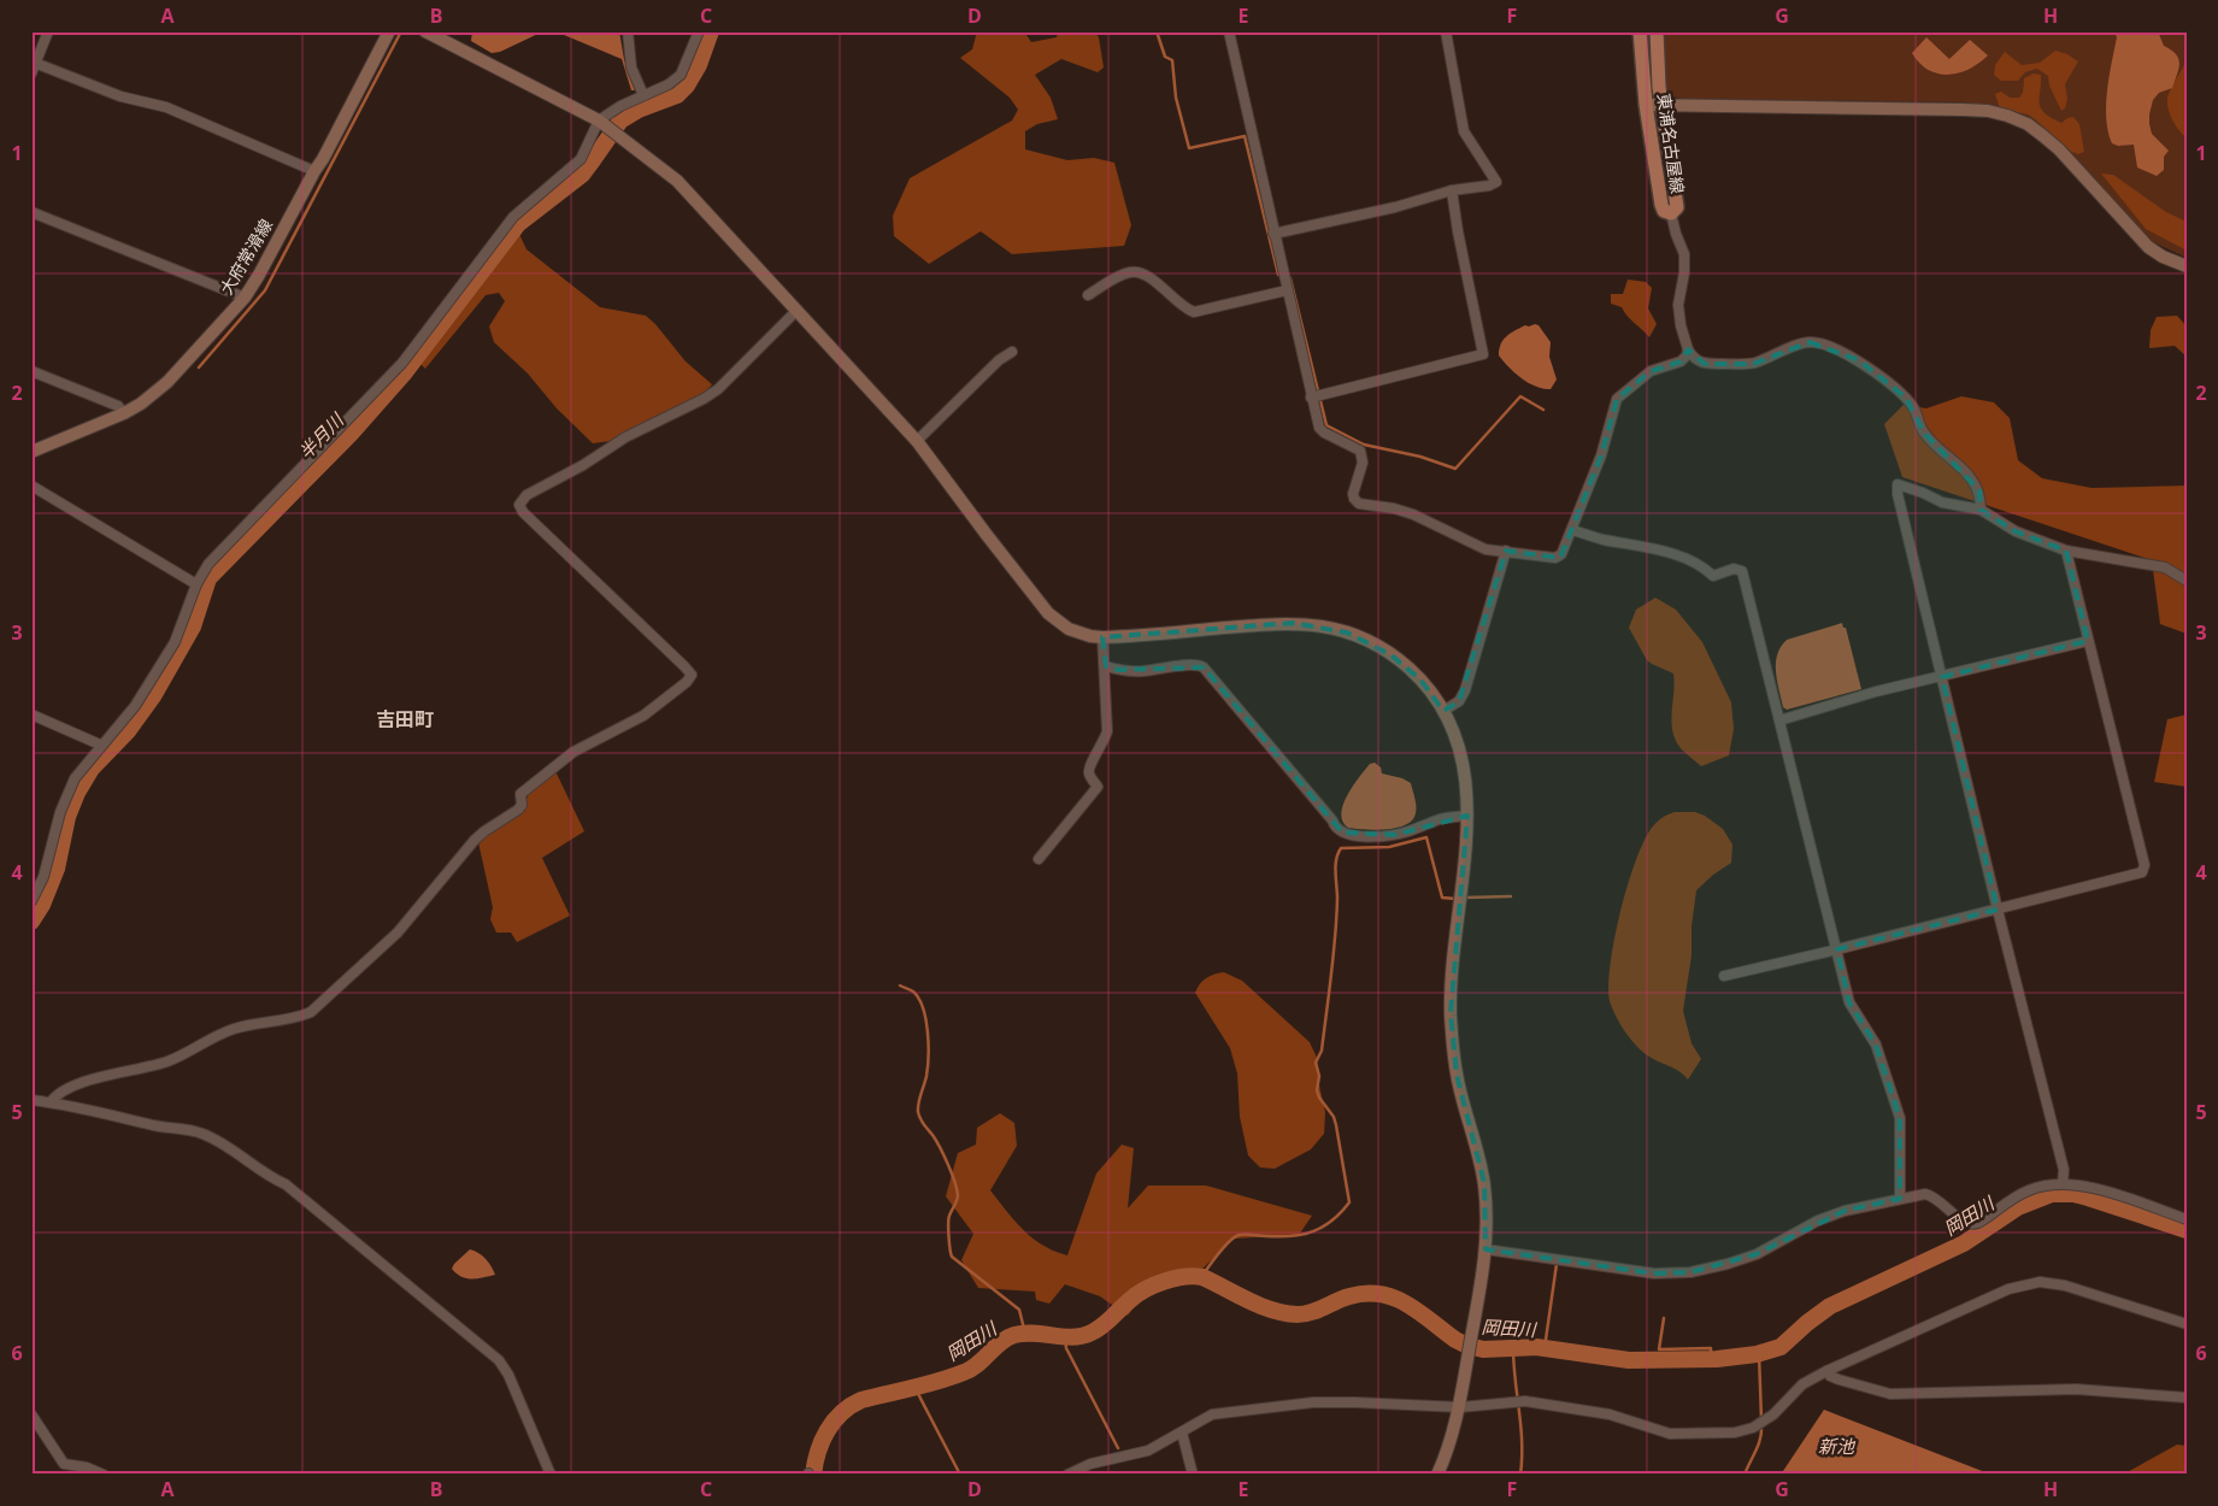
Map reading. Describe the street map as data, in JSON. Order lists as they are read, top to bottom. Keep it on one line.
{"streets":{"main road":["東浦名古屋線"],"street":["大府常滑線"]},"districts":["吉田町"],"water":["半月川","岡田川","新池"],"grid":{"columns":["A","B","C","D","E","F","G","H"],"rows":["1","2","3","4","5","6"]}}
